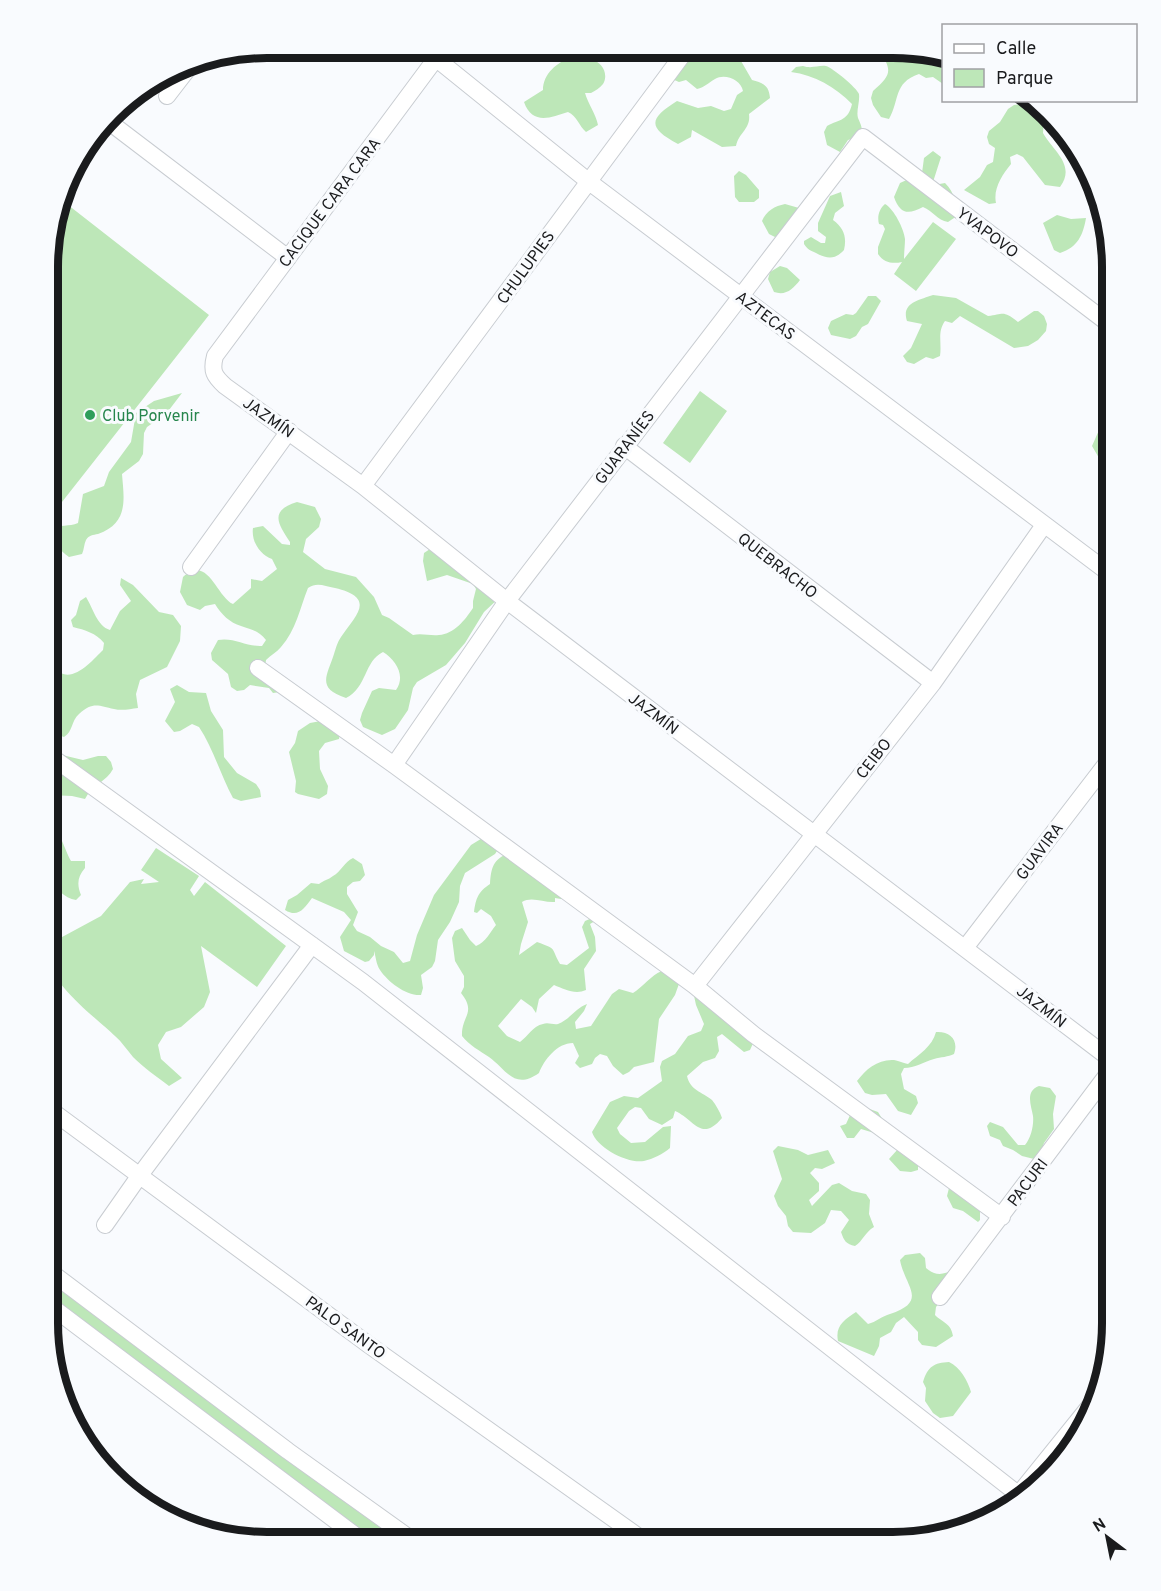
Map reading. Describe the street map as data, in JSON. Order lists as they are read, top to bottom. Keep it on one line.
{"streets":{"street":["CACIQUE CARA CARA","YVAPOVO","CHULUPIES","AZTECAS","JAZMÍN","GUARANÍES","QUEBRACHO","CEIBO","GUAVIRA","PACURI","PALO SANTO"]},"crossings":[["CACIQUE CARA CARA","JAZMÍN"],["YVAPOVO","GUARANÍES"],["CHULUPIES","AZTECAS"],["CHULUPIES","JAZMÍN"],["AZTECAS","GUARANÍES"],["AZTECAS","CEIBO"],["JAZMÍN","GUARANÍES"],["JAZMÍN","CEIBO"],["JAZMÍN","GUAVIRA"],["GUARANÍES","QUEBRACHO"],["QUEBRACHO","CEIBO"]],"places":["Club Porvenir"],"legend":["Calle","Parque"],"north":"top left"}
